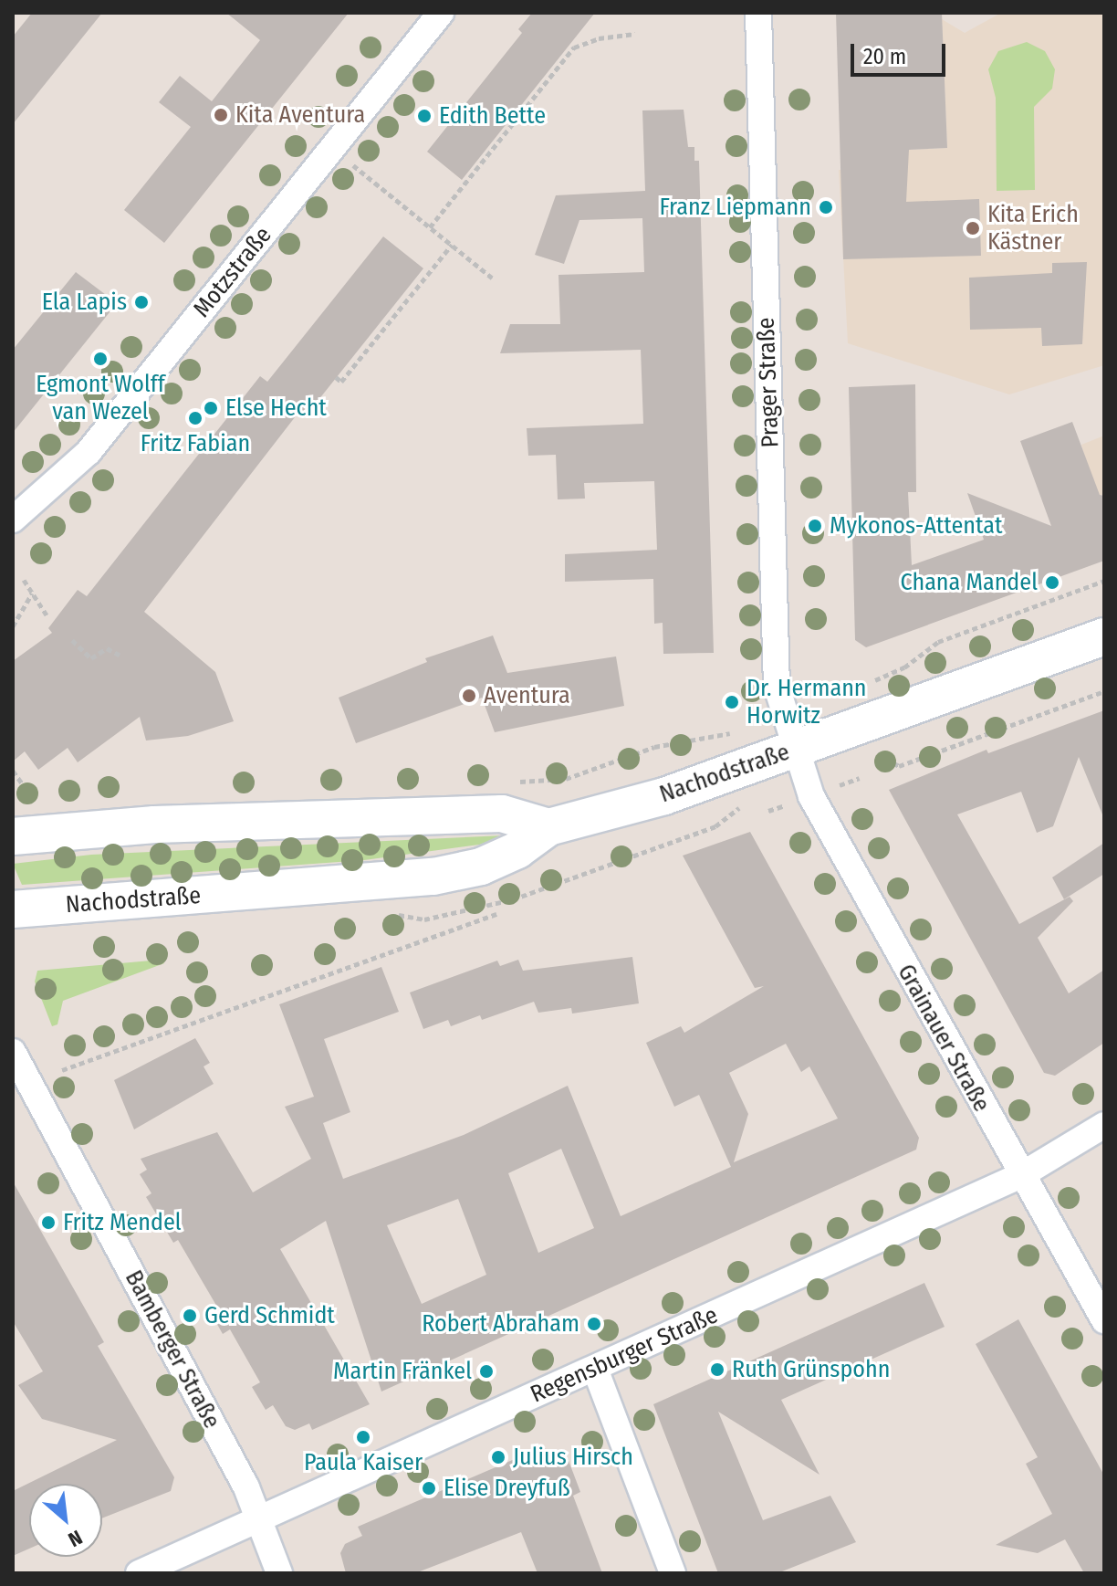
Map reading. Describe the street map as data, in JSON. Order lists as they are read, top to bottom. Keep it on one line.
{"streets":{"main road":["Nachodstraße"],"street":["Motzstraße","Prager Straße","Grainauer Straße","Bamberger Straße","Regensburger Straße"]},"crossings":[["Prager Straße","Nachodstraße"],["Prager Straße","Grainauer Straße"],["Nachodstraße","Grainauer Straße"],["Grainauer Straße","Regensburger Straße"],["Bamberger Straße","Regensburger Straße"]],"places":["Kita Aventura","Edith Bette","Franz Liepmann","Kita Erich Kästner","Ela Lapis","Egmont Wolff van Wezel","Else Hecht","Fritz Fabian","Mykonos-Attentat","Chana Mandel","Aventura","Dr. Hermann Horwitz","Fritz Mendel","Gerd Schmidt","Robert Abraham","Ruth Grünspohn","Martin Fränkel","Paula Kaiser","Julius Hirsch","Elise Dreyfuß"],"scale_bar":"20 m","north":"bottom right"}
